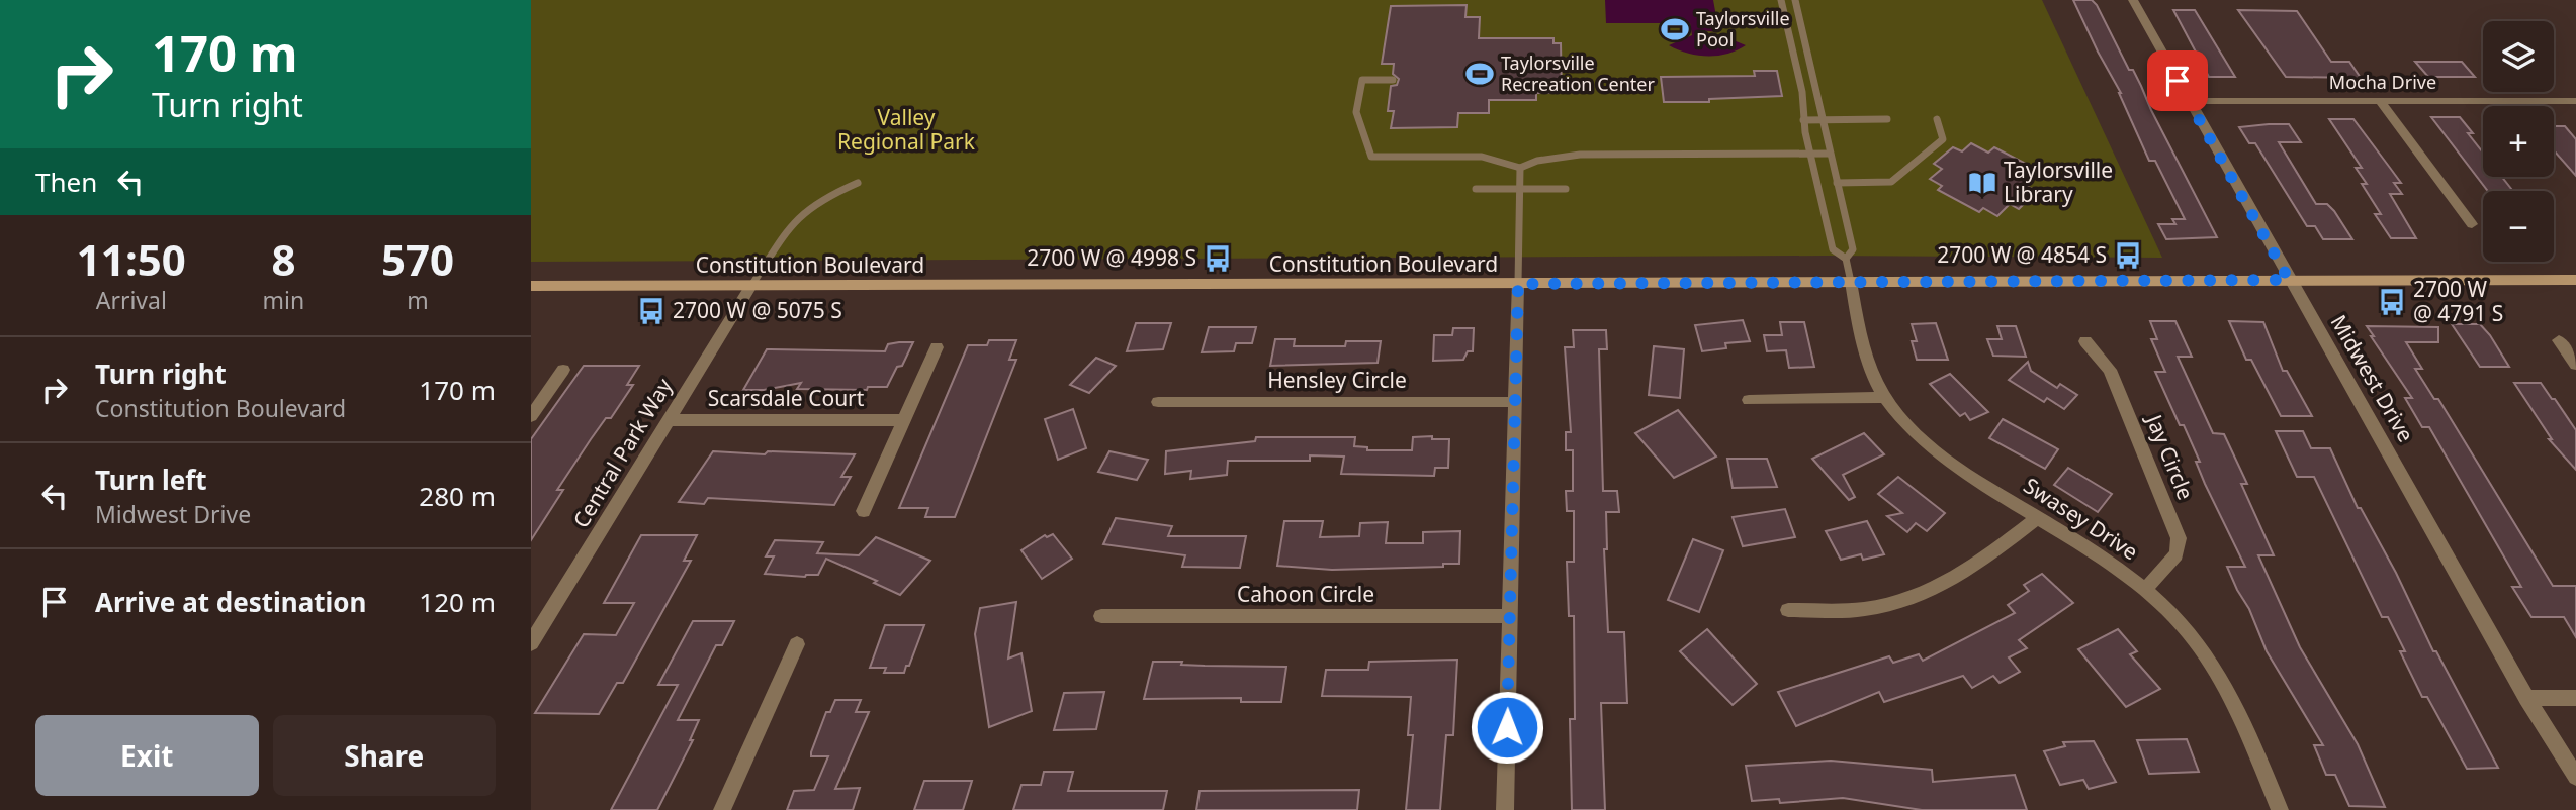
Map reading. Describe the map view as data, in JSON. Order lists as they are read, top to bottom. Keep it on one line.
{"streets":{"main road":["Constitution Boulevard"],"street":["Mocha Drive","Midwest Drive","Hensley Circle","Scarsdale Court","Central Park Way","Jay Circle","Swasey Drive","Cahoon Circle"]},"crossings":[["Mocha Drive","Midwest Drive"],["Constitution Boulevard","Midwest Drive"],["Constitution Boulevard","Central Park Way"],["Constitution Boulevard","Swasey Drive"],["Scarsdale Court","Central Park Way"],["Jay Circle","Swasey Drive"]],"parks":["Valley Regional Park"],"places":{"sports":["Taylorsville Pool","Taylorsville Recreation Center"],"library":["Taylorsville Library"],"bus stop":["2700 W @ 4854 S","2700 W @ 4998 S","2700 W @ 4791 S","2700 W @ 5075 S"]},"page":{"turn":["170 m","Turn right"],"map_buttons":["+","−"],"then":"Then","eta":["11:50","Arrival","8","min","570","m"],"list":[{"name":"Turn right","note":"Constitution Boulevard","value":"170 m"},{"name":"Turn left","note":"Midwest Drive","value":"280 m"},{"name":"Arrive at destination","value":"120 m"}],"buttons":["Exit","Share"]}}
